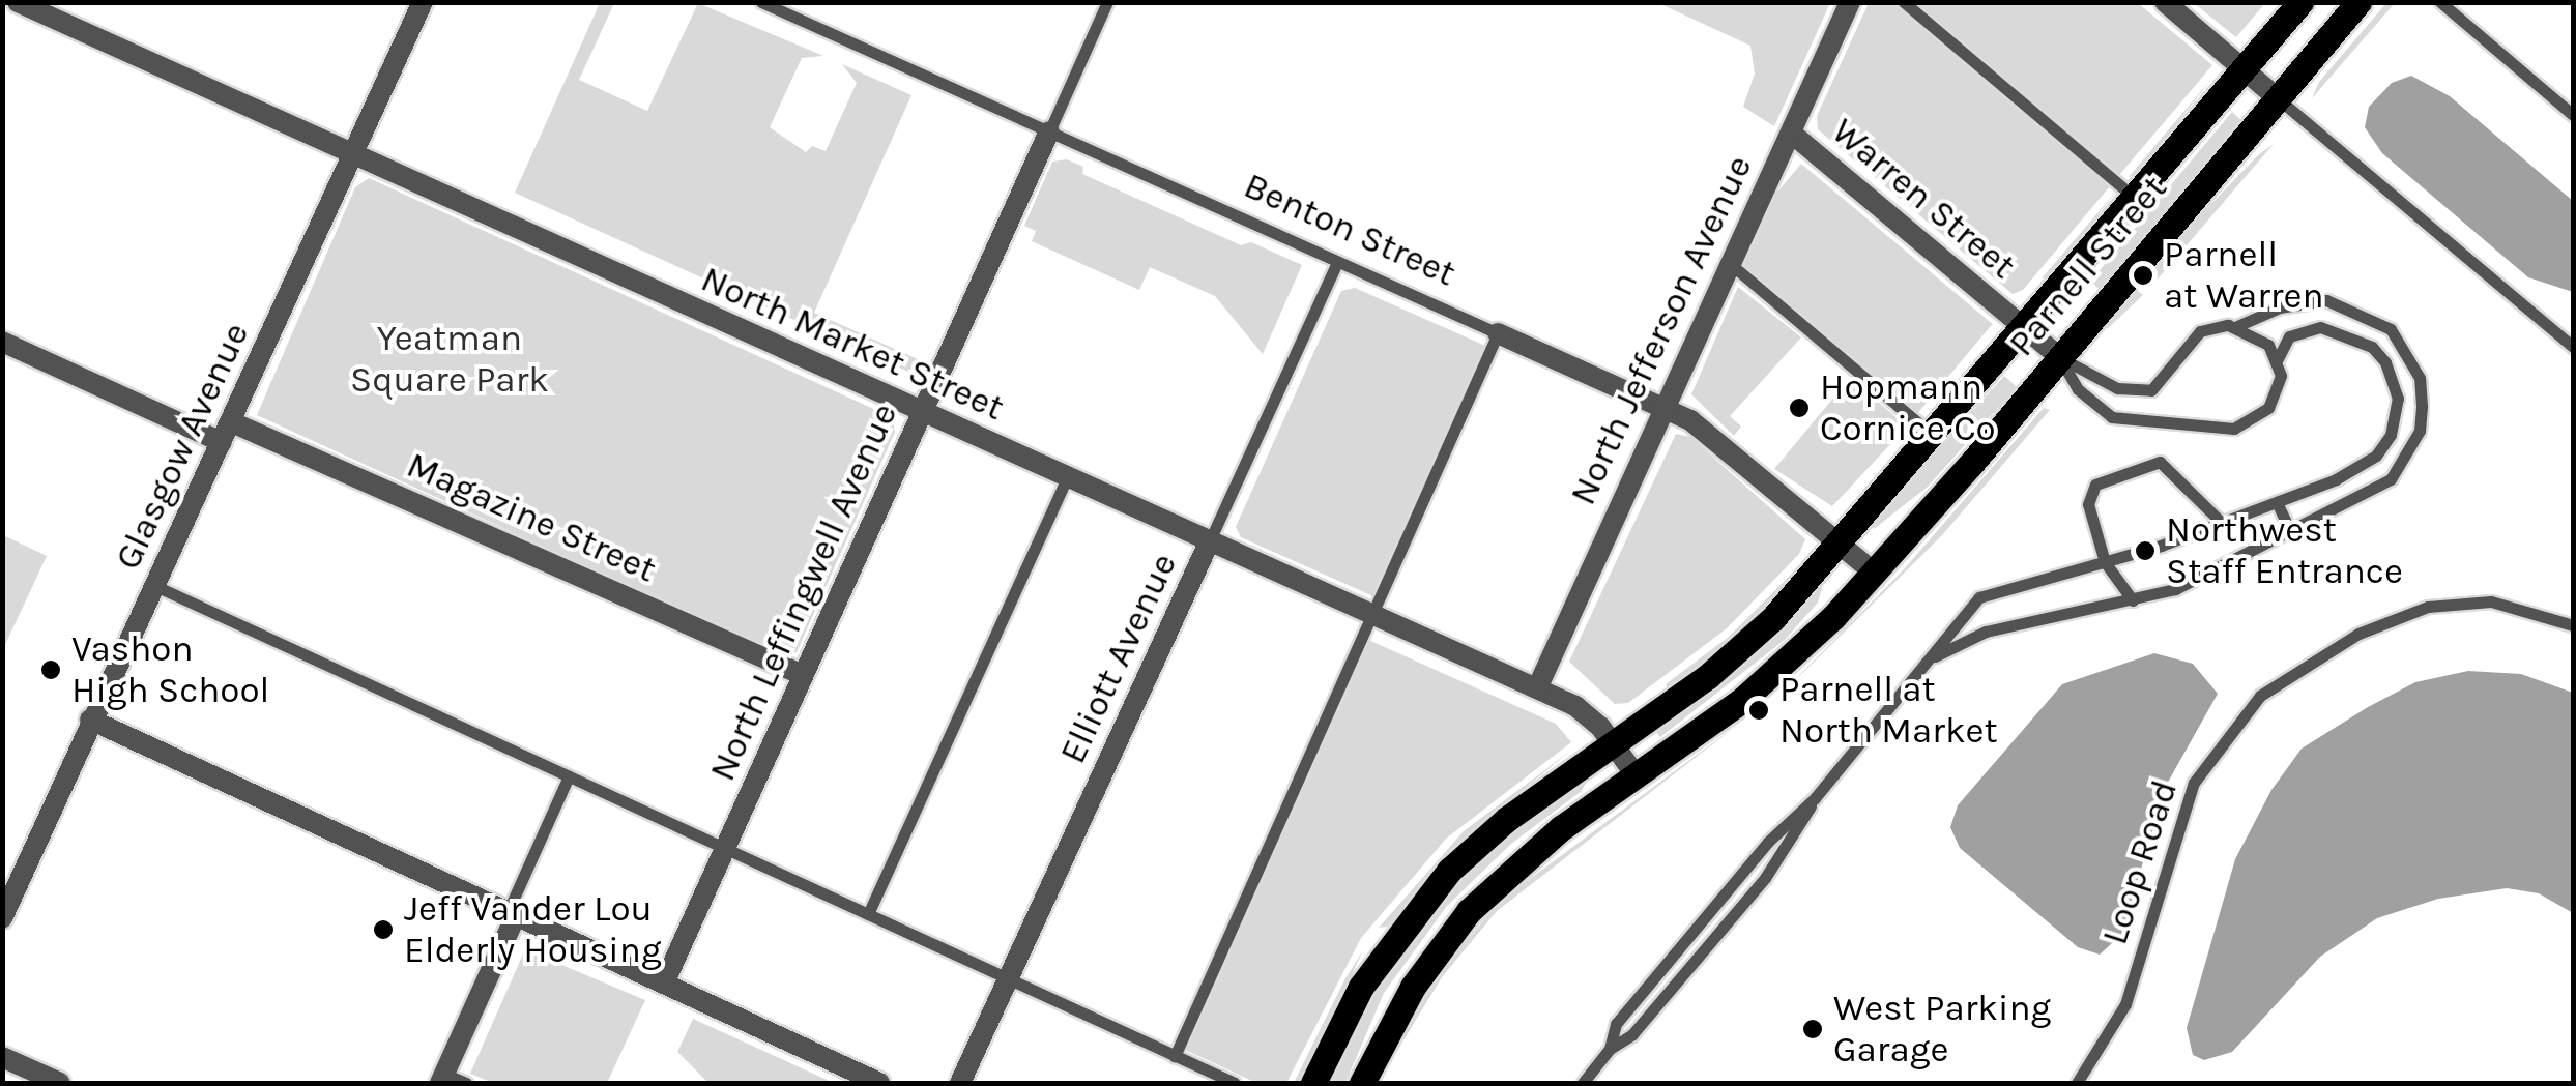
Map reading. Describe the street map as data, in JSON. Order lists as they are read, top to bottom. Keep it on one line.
{"streets":{"main road":["Parnell Street"],"street":["Warren Street","Benton Street","North Jefferson Avenue","North Market Street","Glasgow Avenue","Magazine Street","North Leffingwell Avenue","Elliott Avenue"],"lane":["Loop Road"]},"crossings":[["Warren Street","Parnell Street"],["Warren Street","North Jefferson Avenue"],["Benton Street","Parnell Street"],["Benton Street","North Jefferson Avenue"],["Benton Street","North Leffingwell Avenue"],["Benton Street","Elliott Avenue"],["Parnell Street","North Market Street"],["North Jefferson Avenue","North Market Street"],["North Market Street","Glasgow Avenue"],["North Market Street","North Leffingwell Avenue"],["North Market Street","Elliott Avenue"],["Glasgow Avenue","Magazine Street"],["Magazine Street","North Leffingwell Avenue"]],"parks":["Yeatman Square Park"],"places":["Parnell at Warren","Hopmann Cornice Co","Northwest Staff Entrance","Vashon High School","Parnell at North Market","Jeff Vander Lou Elderly Housing","West Parking Garage"]}
